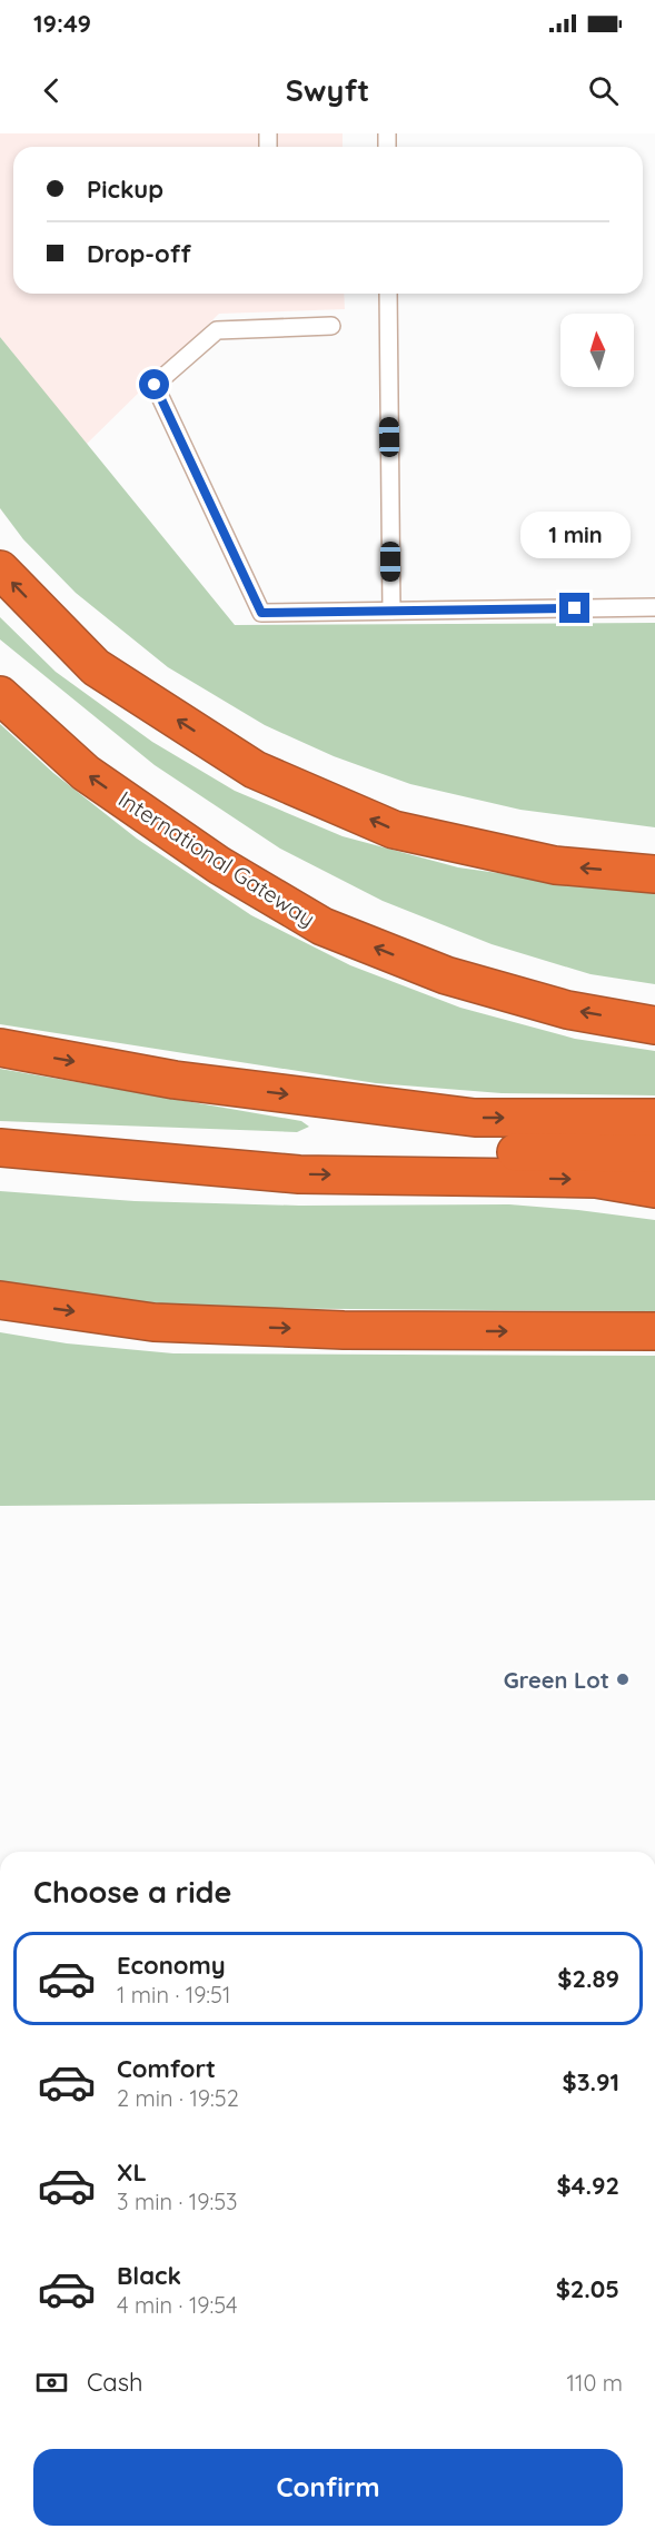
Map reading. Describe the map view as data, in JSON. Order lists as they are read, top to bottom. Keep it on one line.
{"streets":{"highway":["International Gateway"]},"places":["Green Lot"],"north":"top","page":{"status":"19:49","header":"Swyft","banner":["Pickup","Drop-off"],"bubble":"1 min","heading":"Choose a ride","list":[{"name":"Economy","note":"1 min · 19:51","value":"$2.89"},{"name":"Comfort","note":"2 min · 19:52","value":"$3.91"},{"name":"XL","note":"3 min · 19:53","value":"$4.92"},{"name":"Black","note":"4 min · 19:54","value":"$2.05"}],"pay":["Cash","110 m"],"buttons":"Confirm"}}
